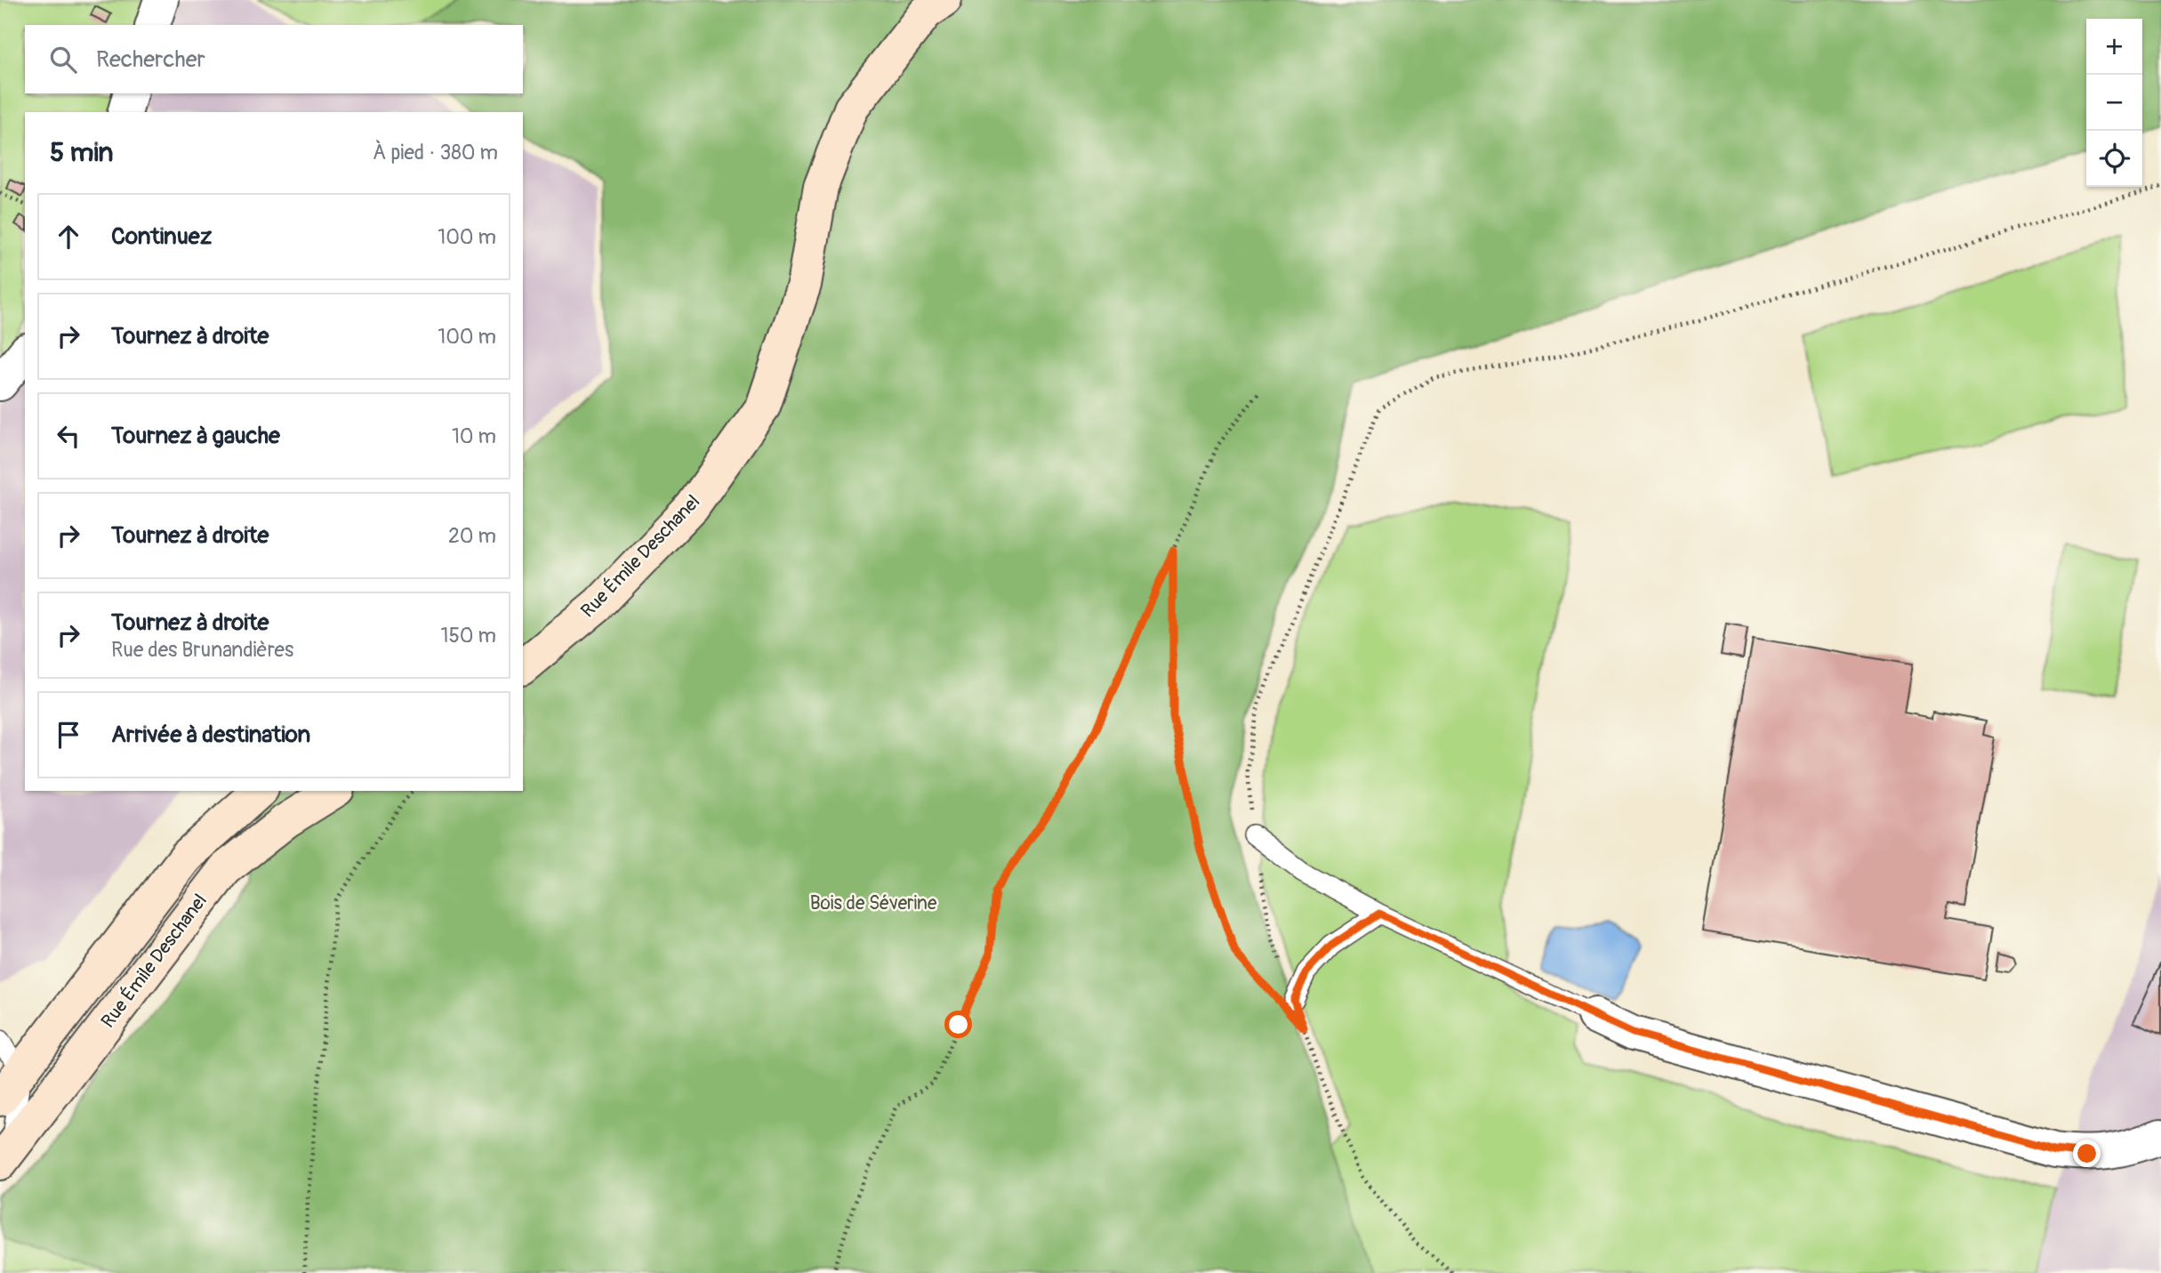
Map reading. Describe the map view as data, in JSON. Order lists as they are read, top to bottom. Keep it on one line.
{"streets":{"main road":["Rue Émile Deschanel"]},"parks":["Bois de Séverine"],"page":{"map_buttons":["+","−"],"search":"Rechercher","heading":["5 min","À pied · 380 m"],"list":[["Continuez","100 m"],["Tournez à droite","100 m"],["Tournez à gauche","10 m"],["Tournez à droite","20 m"],["Tournez à droite","Rue des Brunandières","150 m"],"Arrivée à destination"]}}
